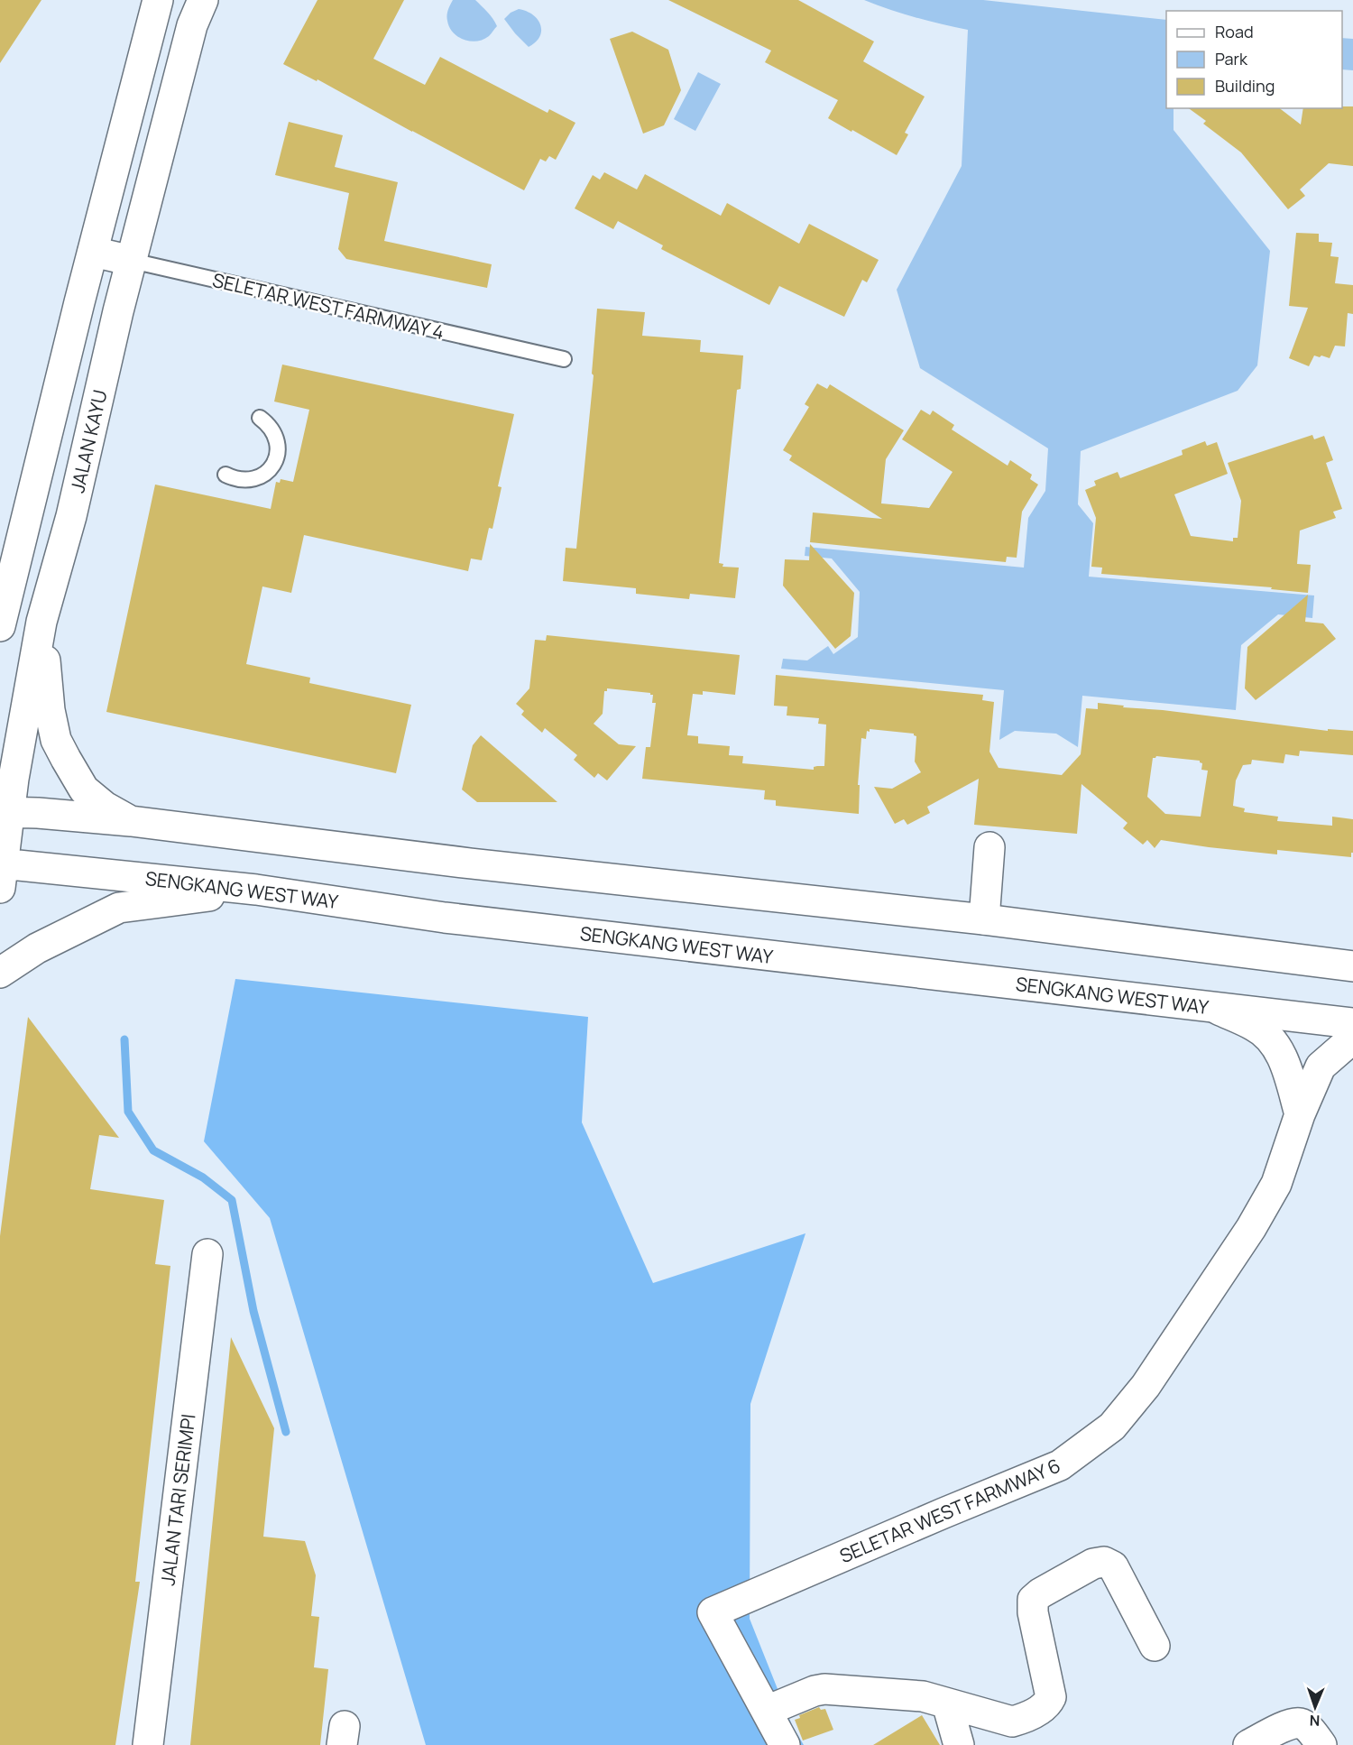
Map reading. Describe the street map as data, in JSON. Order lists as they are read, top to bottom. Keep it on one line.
{"streets":{"main road":["SELETAR WEST FARMWAY 4","JALAN KAYU","SENGKANG WEST WAY","JALAN TARI SERIMPI","SELETAR WEST FARMWAY 6"]},"crossings":[["SELETAR WEST FARMWAY 4","JALAN KAYU"],["JALAN KAYU","SENGKANG WEST WAY"]],"legend":["Road","Park","Building"],"north":"bottom"}
